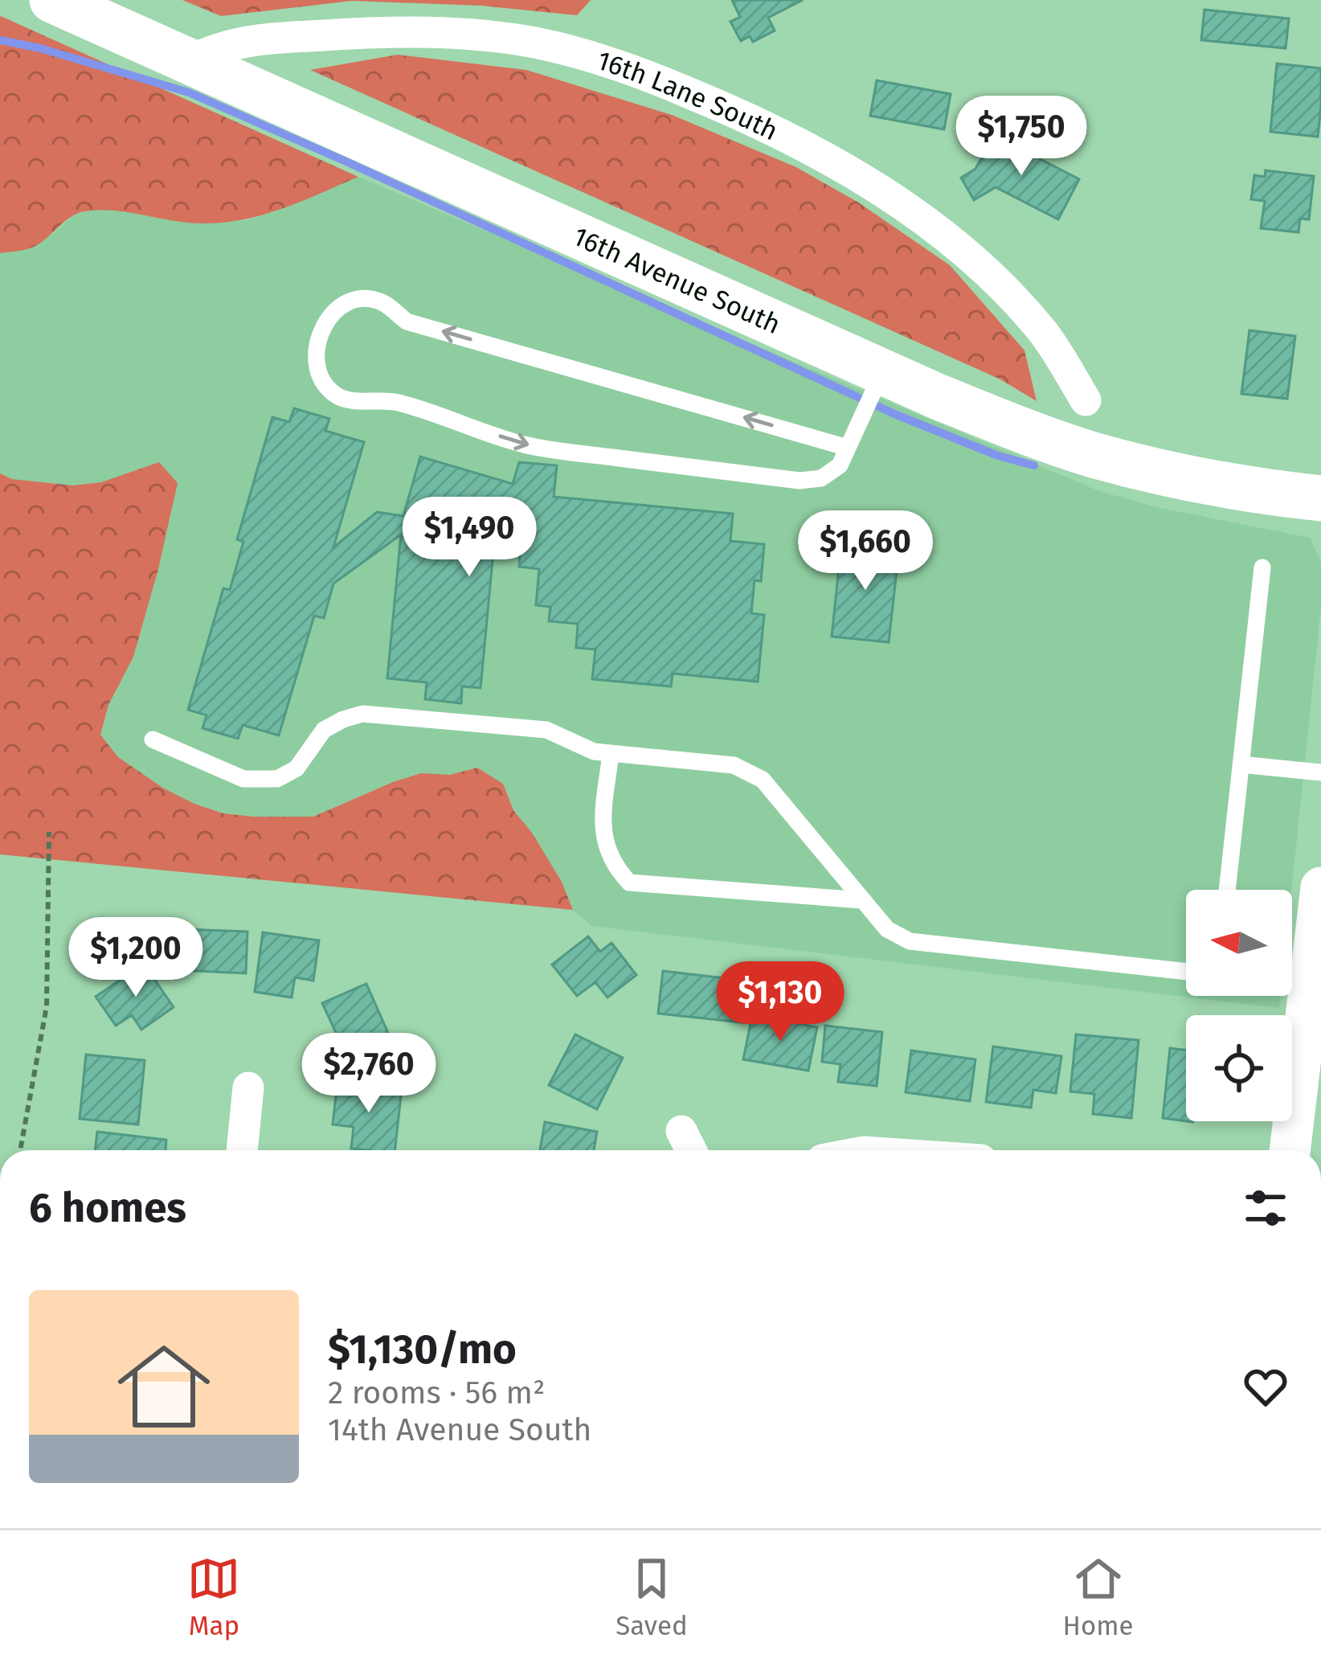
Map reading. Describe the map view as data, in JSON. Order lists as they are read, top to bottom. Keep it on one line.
{"streets":{"main road":["16th Avenue South"],"street":["16th Lane South"]},"crossings":[["16th Lane South","16th Avenue South"]],"north":"left","page":{"price":["$1,750","$1,490","$1,660","$1,200","$1,130","$2,760"],"heading":"6 homes","list":[{"name":"$1,130/mo","note":"2 rooms · 56 m² · 14th Avenue South"}],"tabs":["Map","Saved","Home"]}}
